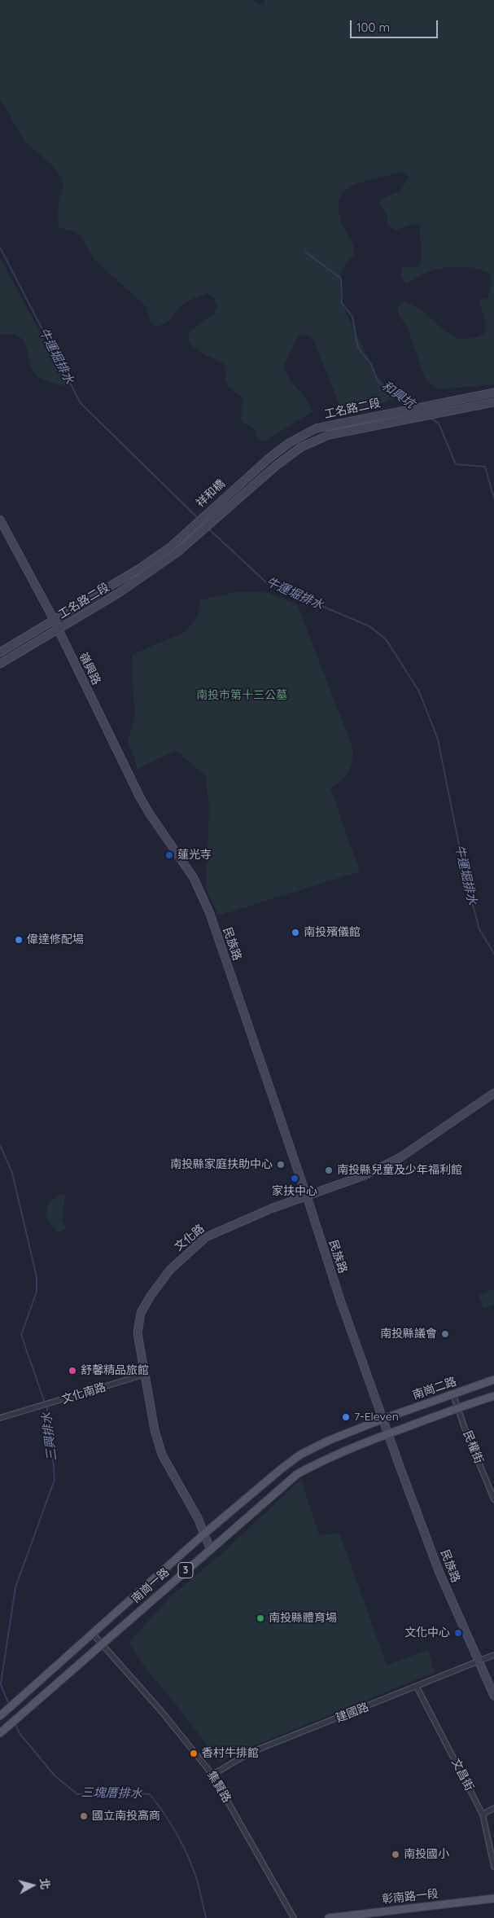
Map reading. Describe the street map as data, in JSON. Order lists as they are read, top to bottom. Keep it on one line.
{"streets":{"main road":["工名路二段","祥和橋","嶺興路","民族路","文化路","南崗二路","3","南崗一路","彰南路一段"],"street":["文化南路","民權街","建國路","文昌街","集賢路"]},"crossings":[["工名路二段","祥和橋"],["工名路二段","嶺興路"],["嶺興路","民族路"],["民族路","文化路"],["民族路","南崗二路"],["民族路","3"],["民族路","南崗一路"],["民族路","建國路"],["文化路","文化南路"],["文化路","南崗一路"],["南崗二路","民權街"],["南崗二路","南崗一路"],["民權街","3"],["3","南崗一路"],["南崗一路","集賢路"],["建國路","文昌街"],["建國路","集賢路"]],"water":["牛運堀排水","和興坑","三興排水","三塊厝排水"],"parks":["南投市第十三公墓"],"places":["蓮光寺","南投殯儀館","偉達修配場","南投縣家庭扶助中心","南投縣兒童及少年福利館","家扶中心","南投縣議會","舒馨精品旅館","7-Eleven","南投縣體育場","文化中心","香村牛排館","國立南投高商","南投國小"],"scale_bar":"100 m","north":"right"}
